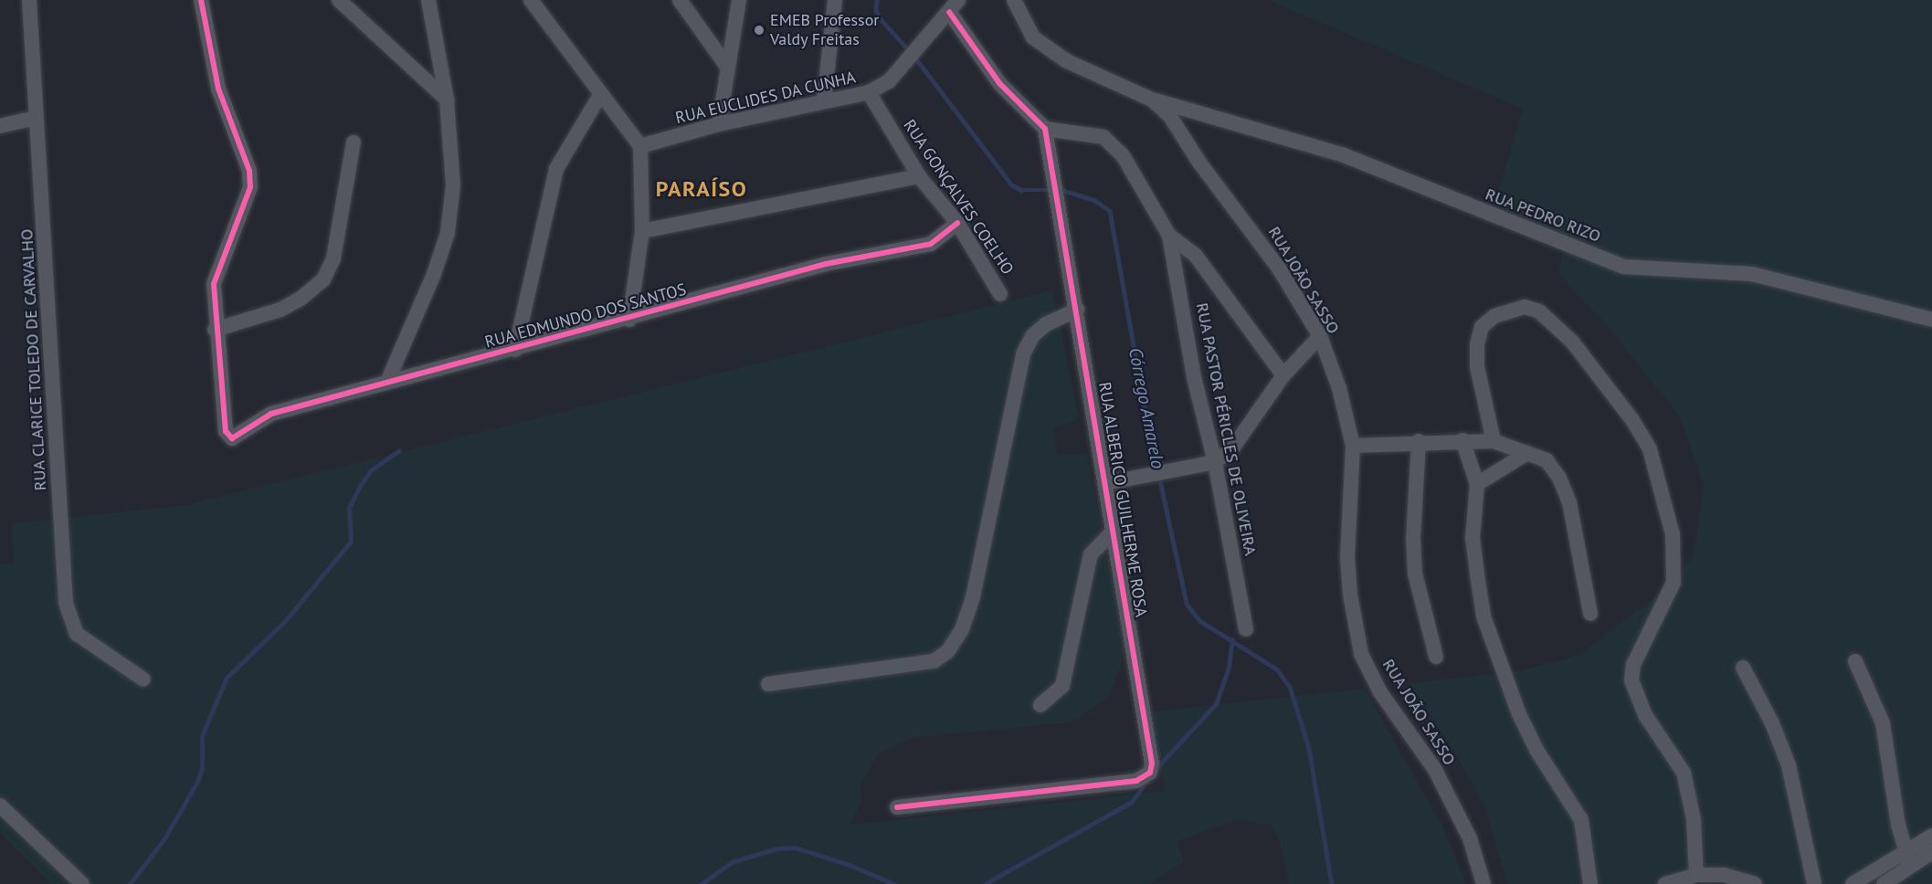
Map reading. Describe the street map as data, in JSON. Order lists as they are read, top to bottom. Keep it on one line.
{"streets":{"street":["RUA EUCLIDES DA CUNHA","RUA GONÇALVES COELHO","RUA PEDRO RIZO","RUA JOÃO SASSO","RUA EDMUNDO DOS SANTOS","RUA CLARICE TOLEDO DE CARVALHO","RUA PASTOR PÉRICLES DE OLIVEIRA","RUA ALBERICO GUILHERME ROSA"]},"crossings":[["RUA EUCLIDES DA CUNHA","RUA GONÇALVES COELHO"],["RUA GONÇALVES COELHO","RUA EDMUNDO DOS SANTOS"],["RUA PEDRO RIZO","RUA JOÃO SASSO"]],"districts":["PARAÍSO"],"water":["Córrego Amarelo"],"places":["EMEB Professor Valdy Freitas"]}
